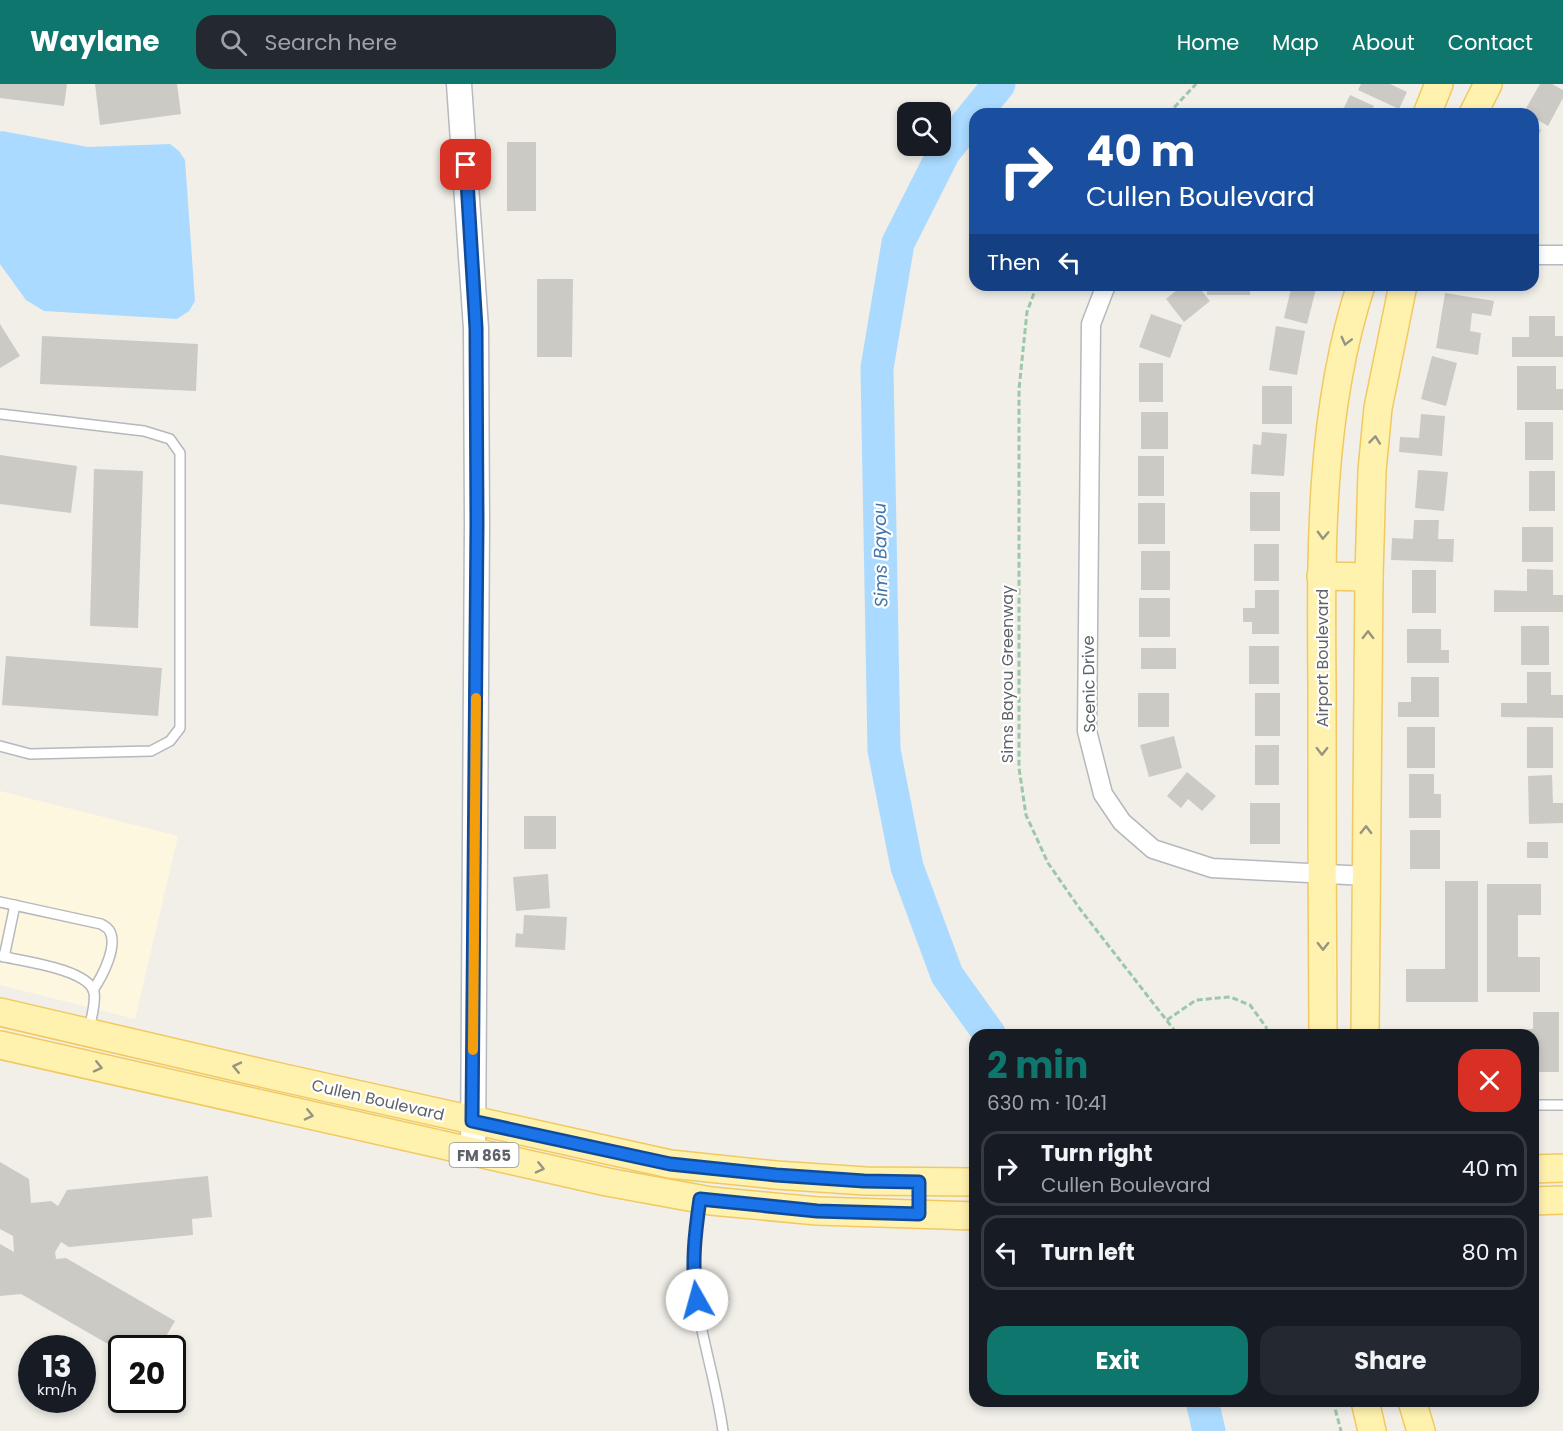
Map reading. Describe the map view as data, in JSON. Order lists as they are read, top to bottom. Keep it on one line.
{"streets":{"main road":["Airport Boulevard","Cullen Boulevard","FM 865"],"street":["Scenic Drive"],"path":["Sims Bayou Greenway"]},"crossings":[["Airport Boulevard","Scenic Drive"]],"water":["Sims Bayou"],"page":{"header":"Waylane","search":"Search here","nav":["Home","Map","About","Contact"],"turn":["40 m","Cullen Boulevard"],"then":"Then","heading":["2 min","630 m · 10:41"],"list":[{"name":"Turn right","note":"Cullen Boulevard","value":"40 m"},{"name":"Turn left","value":"80 m"}],"buttons":["Exit","Share"],"speed":"13 km/h","limit":"20"}}
